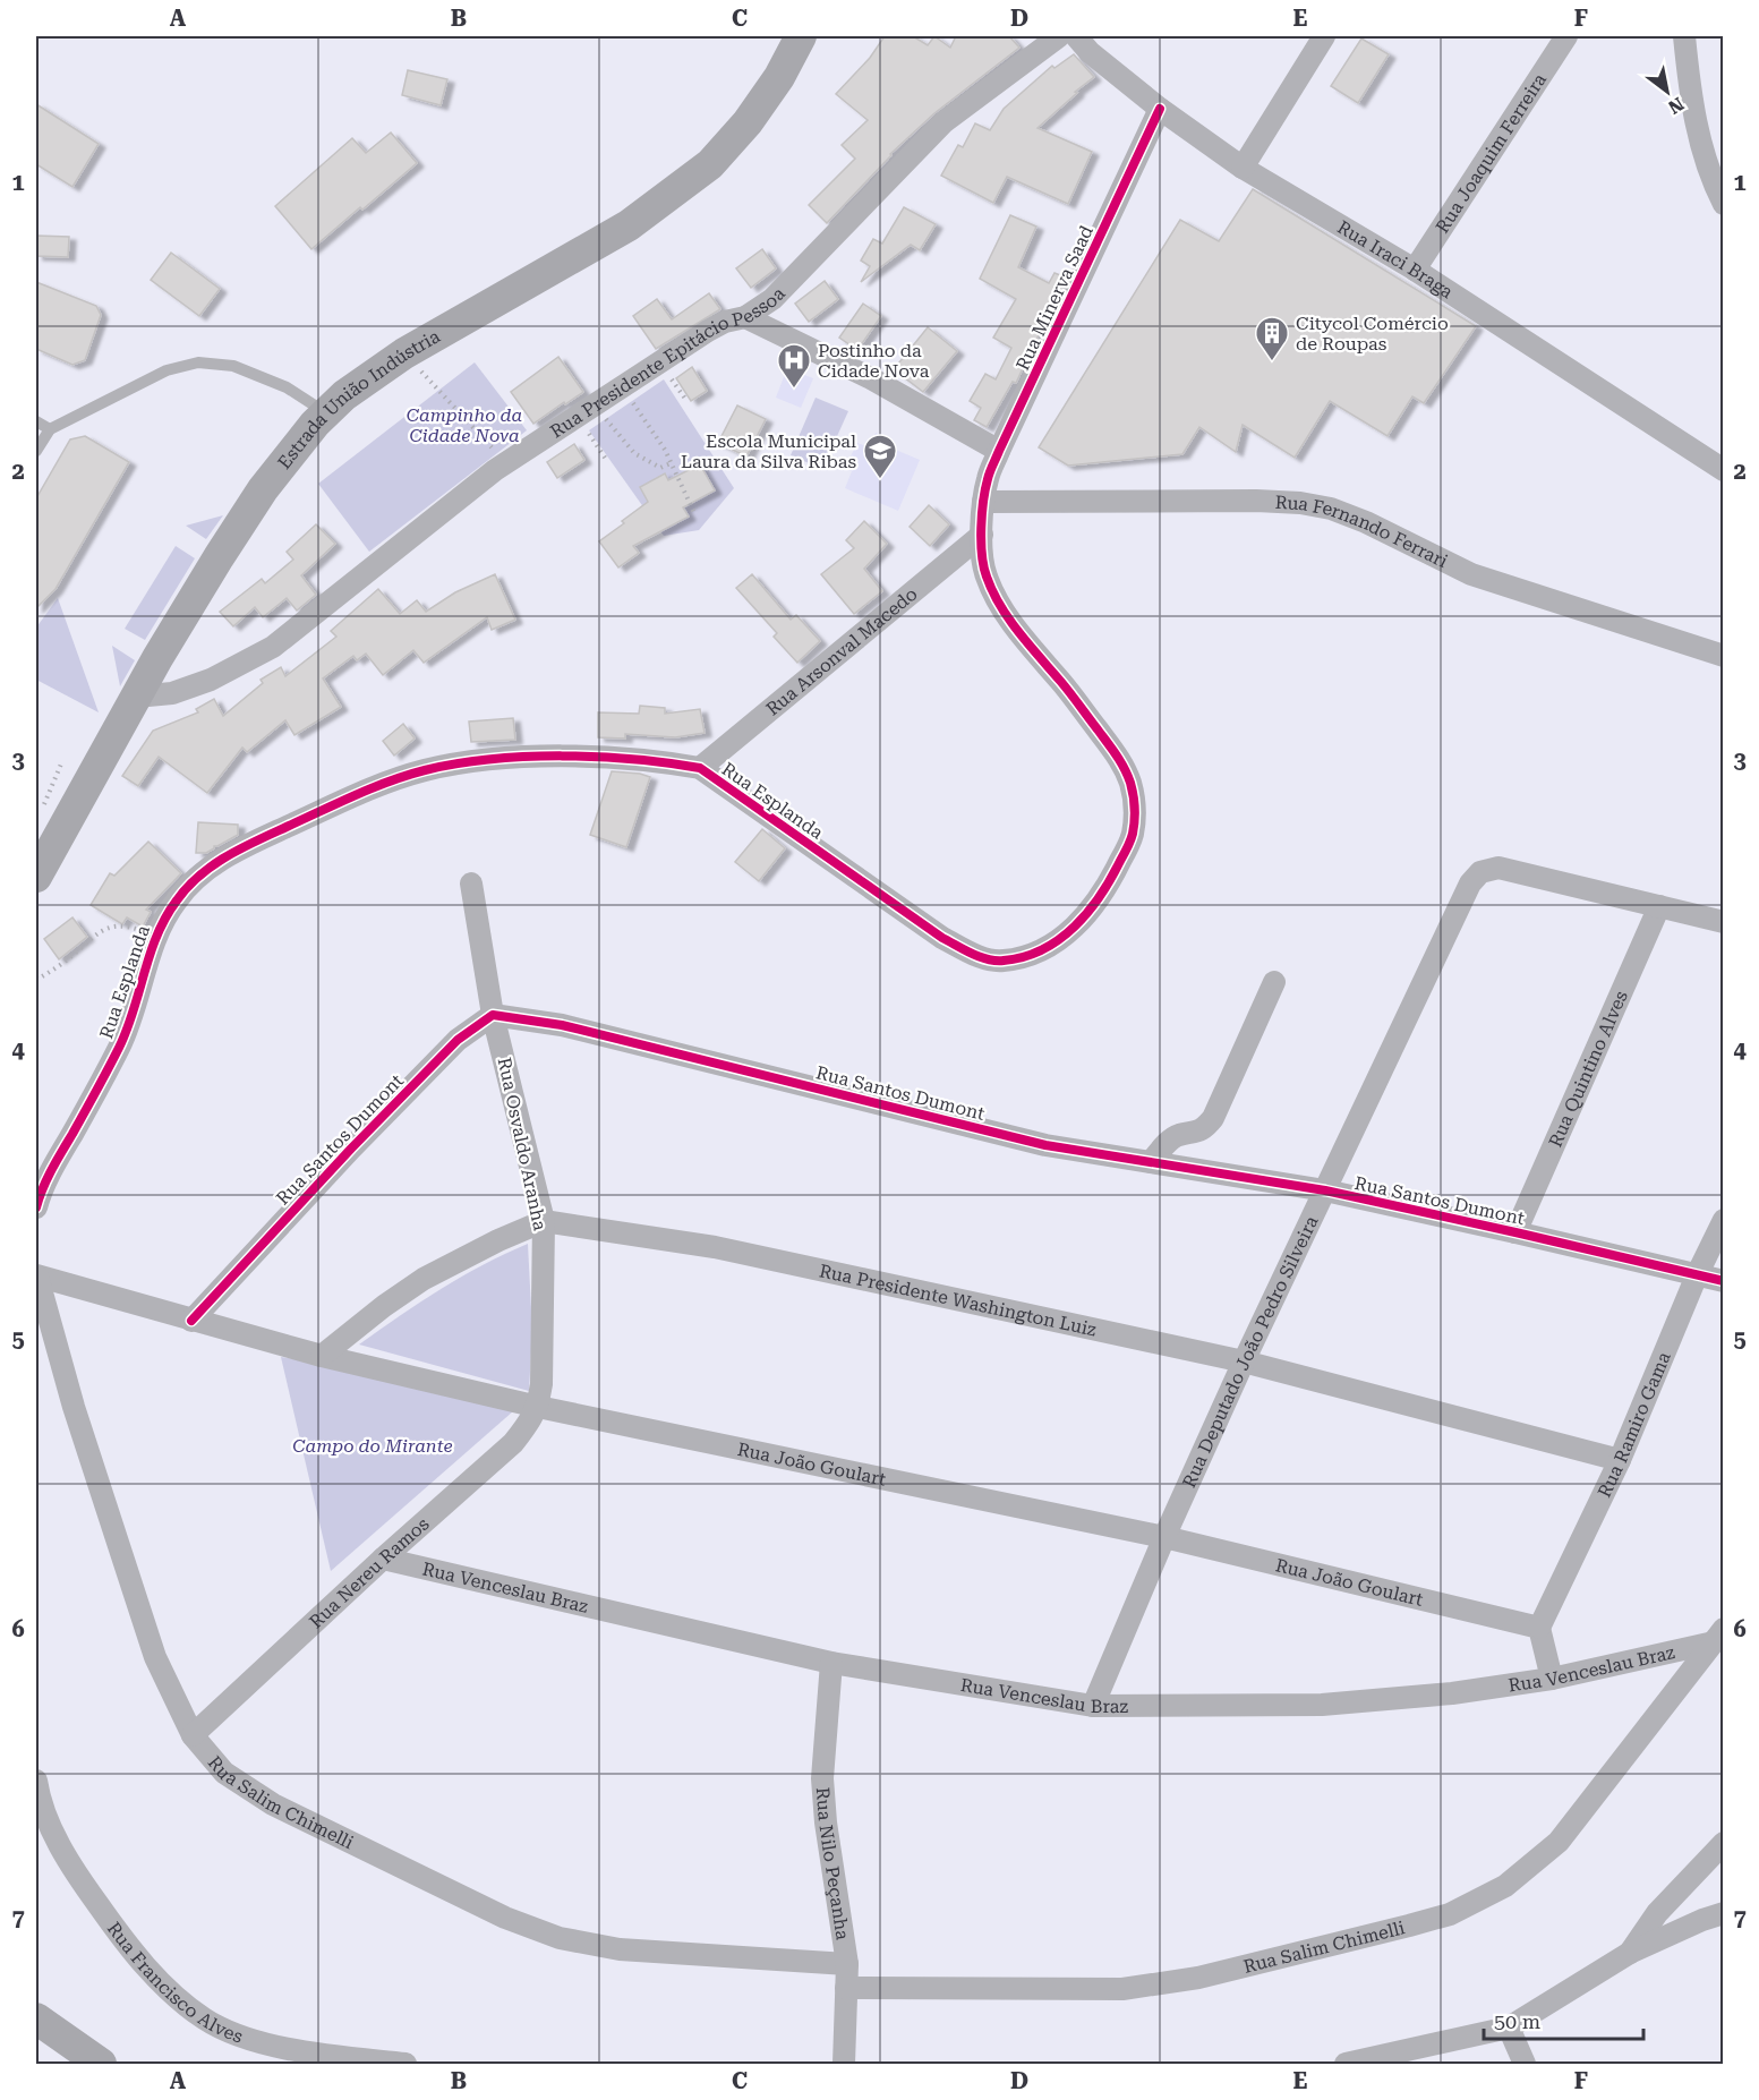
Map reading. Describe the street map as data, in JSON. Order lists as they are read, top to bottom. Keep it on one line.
{"streets":{"main road":["Estrada União Indústria"],"street":["Rua Joaquim Ferreira","Rua Iraci Braga","Rua Minerva Saad","Rua Presidente Epitácio Pessoa","Rua Fernando Ferrari","Rua Arsonval Macedo","Rua Esplanda","Rua Quintino Alves","Rua Santos Dumont","Rua Osvaldo Aranha","Rua Presidente Washington Luiz","Rua Deputado João Pedro Silveira","Rua Ramiro Gama","Rua João Goulart","Rua Nereu Ramos","Rua Venceslau Braz","Rua Salim Chimelli","Rua Nilo Peçanha","Rua Francisco Alves"]},"crossings":[["Rua Joaquim Ferreira","Rua Iraci Braga"],["Rua Iraci Braga","Rua Minerva Saad"],["Rua Minerva Saad","Rua Fernando Ferrari"],["Rua Minerva Saad","Rua Esplanda"],["Rua Presidente Epitácio Pessoa","Estrada União Indústria"],["Rua Fernando Ferrari","Rua Esplanda"],["Rua Arsonval Macedo","Rua Esplanda"],["Rua Quintino Alves","Rua Santos Dumont"],["Rua Quintino Alves","Rua Deputado João Pedro Silveira"],["Rua Santos Dumont","Rua Osvaldo Aranha"],["Rua Santos Dumont","Rua Deputado João Pedro Silveira"],["Rua Santos Dumont","Rua Ramiro Gama"],["Rua Santos Dumont","Rua João Goulart"],["Rua Osvaldo Aranha","Rua Presidente Washington Luiz"],["Rua Osvaldo Aranha","Rua João Goulart"],["Rua Osvaldo Aranha","Rua Nereu Ramos"],["Rua Presidente Washington Luiz","Rua Deputado João Pedro Silveira"],["Rua Presidente Washington Luiz","Rua Ramiro Gama"],["Rua Deputado João Pedro Silveira","Rua João Goulart"],["Rua Deputado João Pedro Silveira","Rua Venceslau Braz"],["Rua Ramiro Gama","Rua João Goulart"],["Rua João Goulart","Rua Nereu Ramos"],["Rua João Goulart","Rua Salim Chimelli"],["Rua Nereu Ramos","Rua Venceslau Braz"],["Rua Nereu Ramos","Rua Salim Chimelli"],["Rua Venceslau Braz","Rua Salim Chimelli"],["Rua Venceslau Braz","Rua Nilo Peçanha"],["Rua Salim Chimelli","Rua Nilo Peçanha"]],"parks":["Campinho da Cidade Nova","Campo do Mirante"],"places":{"building":["Citycol Comércio de Roupas"],"hospital":["Postinho da Cidade Nova"],"school or university":["Escola Municipal Laura da Silva Ribas"]},"scale_bar":"50 m","north":"bottom right","grid":{"columns":["A","B","C","D","E","F"],"rows":["1","2","3","4","5","6","7"]}}
